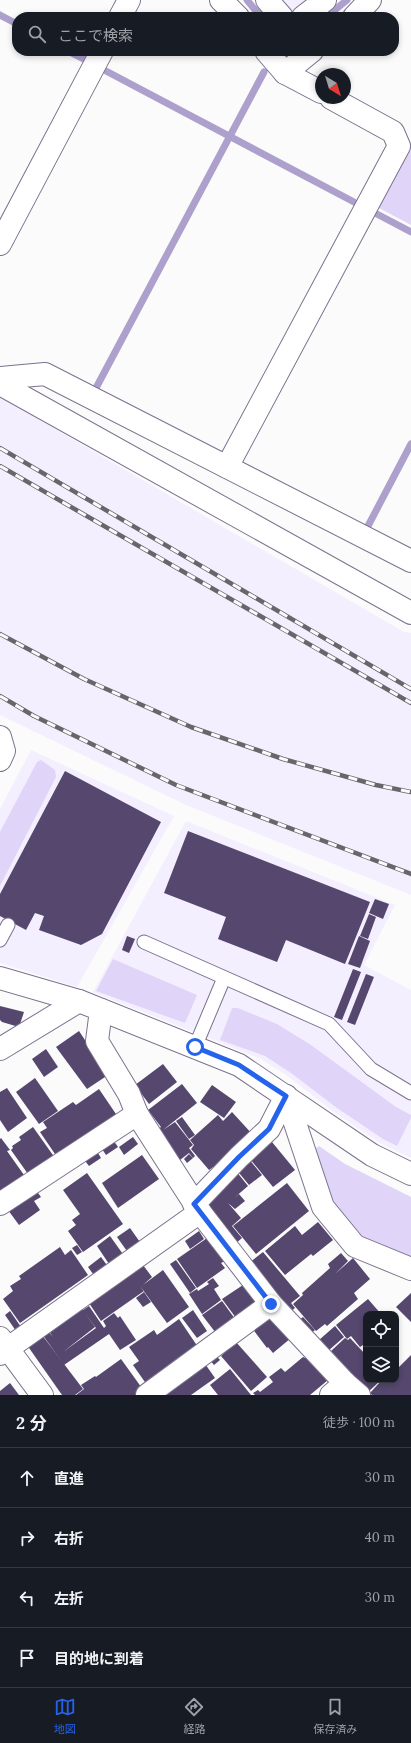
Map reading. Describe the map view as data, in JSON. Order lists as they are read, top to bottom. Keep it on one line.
{"north":"bottom right","page":{"search":"ここで検索","heading":["2 分","徒歩 · 100 m"],"list":[["直進","30 m"],["右折","40 m"],["左折","30 m"],"目的地に到着"],"nav":["地図","経路","保存済み"]}}
